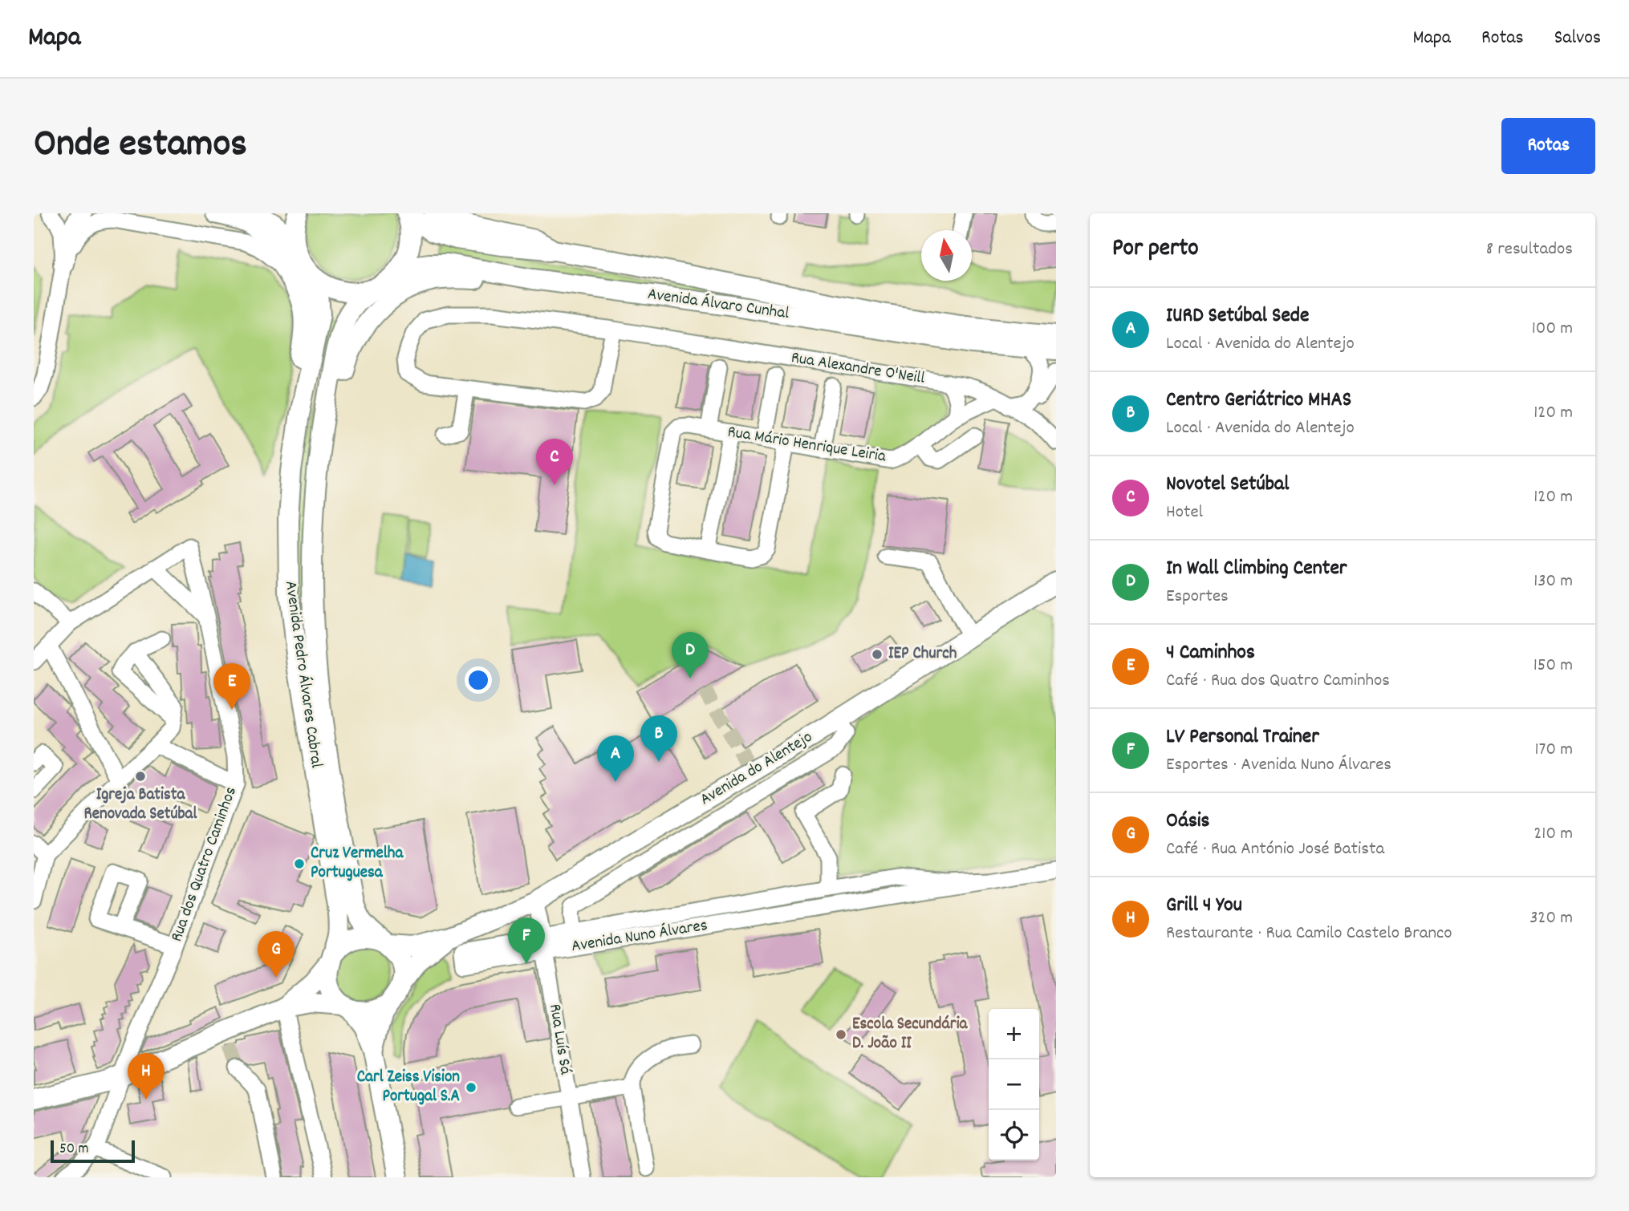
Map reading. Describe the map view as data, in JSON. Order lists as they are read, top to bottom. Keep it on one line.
{"streets":{"main road":["Avenida Álvaro Cunhal","Avenida Pedro Álvares Cabral","Avenida do Alentejo"],"street":["Rua Alexandre O'Neill","Rua Mário Henrique Leiria","Rua dos Quatro Caminhos","Avenida Nuno Álvares","Rua Luís Sá"]},"crossings":[["Avenida Álvaro Cunhal","Rua Mário Henrique Leiria"],["Avenida Álvaro Cunhal","Avenida Pedro Álvares Cabral"],["Rua Alexandre O'Neill","Rua Mário Henrique Leiria"],["Avenida Pedro Álvares Cabral","Avenida do Alentejo"],["Avenida do Alentejo","Rua Luís Sá"],["Avenida Nuno Álvares","Rua Luís Sá"]],"places":["IEP Church","Igreja Batista Renovada Setúbal","Cruz Vermelha Portuguesa","Escola Secundária D. João II","Carl Zeiss Vision Portugal S.A"],"scale_bar":"50 m","north":"top","page":{"header":"Mapa","nav":["Mapa","Rotas","Salvos"],"title":"Onde estamos","buttons":"Rotas","heading":["Por perto","8 resultados"],"list":[{"mark":"A","name":"IURD Setúbal Sede","note":"Local · Avenida do Alentejo","value":"100 m"},{"mark":"B","name":"Centro Geriátrico MHAS","note":"Local · Avenida do Alentejo","value":"120 m"},{"mark":"C","name":"Novotel Setúbal","note":"Hotel","value":"120 m"},{"mark":"D","name":"In Wall Climbing Center","note":"Esportes","value":"130 m"},{"mark":"E","name":"4 Caminhos","note":"Café · Rua dos Quatro Caminhos","value":"150 m"},{"mark":"F","name":"LV Personal Trainer","note":"Esportes · Avenida Nuno Álvares","value":"170 m"},{"mark":"G","name":"Oásis","note":"Café · Rua António José Batista","value":"210 m"},{"mark":"H","name":"Grill 4 You","note":"Restaurante · Rua Camilo Castelo Branco","value":"320 m"}],"pins":["C","D","E","B","A","F","G","H"],"map_buttons":["+","−"],"scale":"50 m"}}
